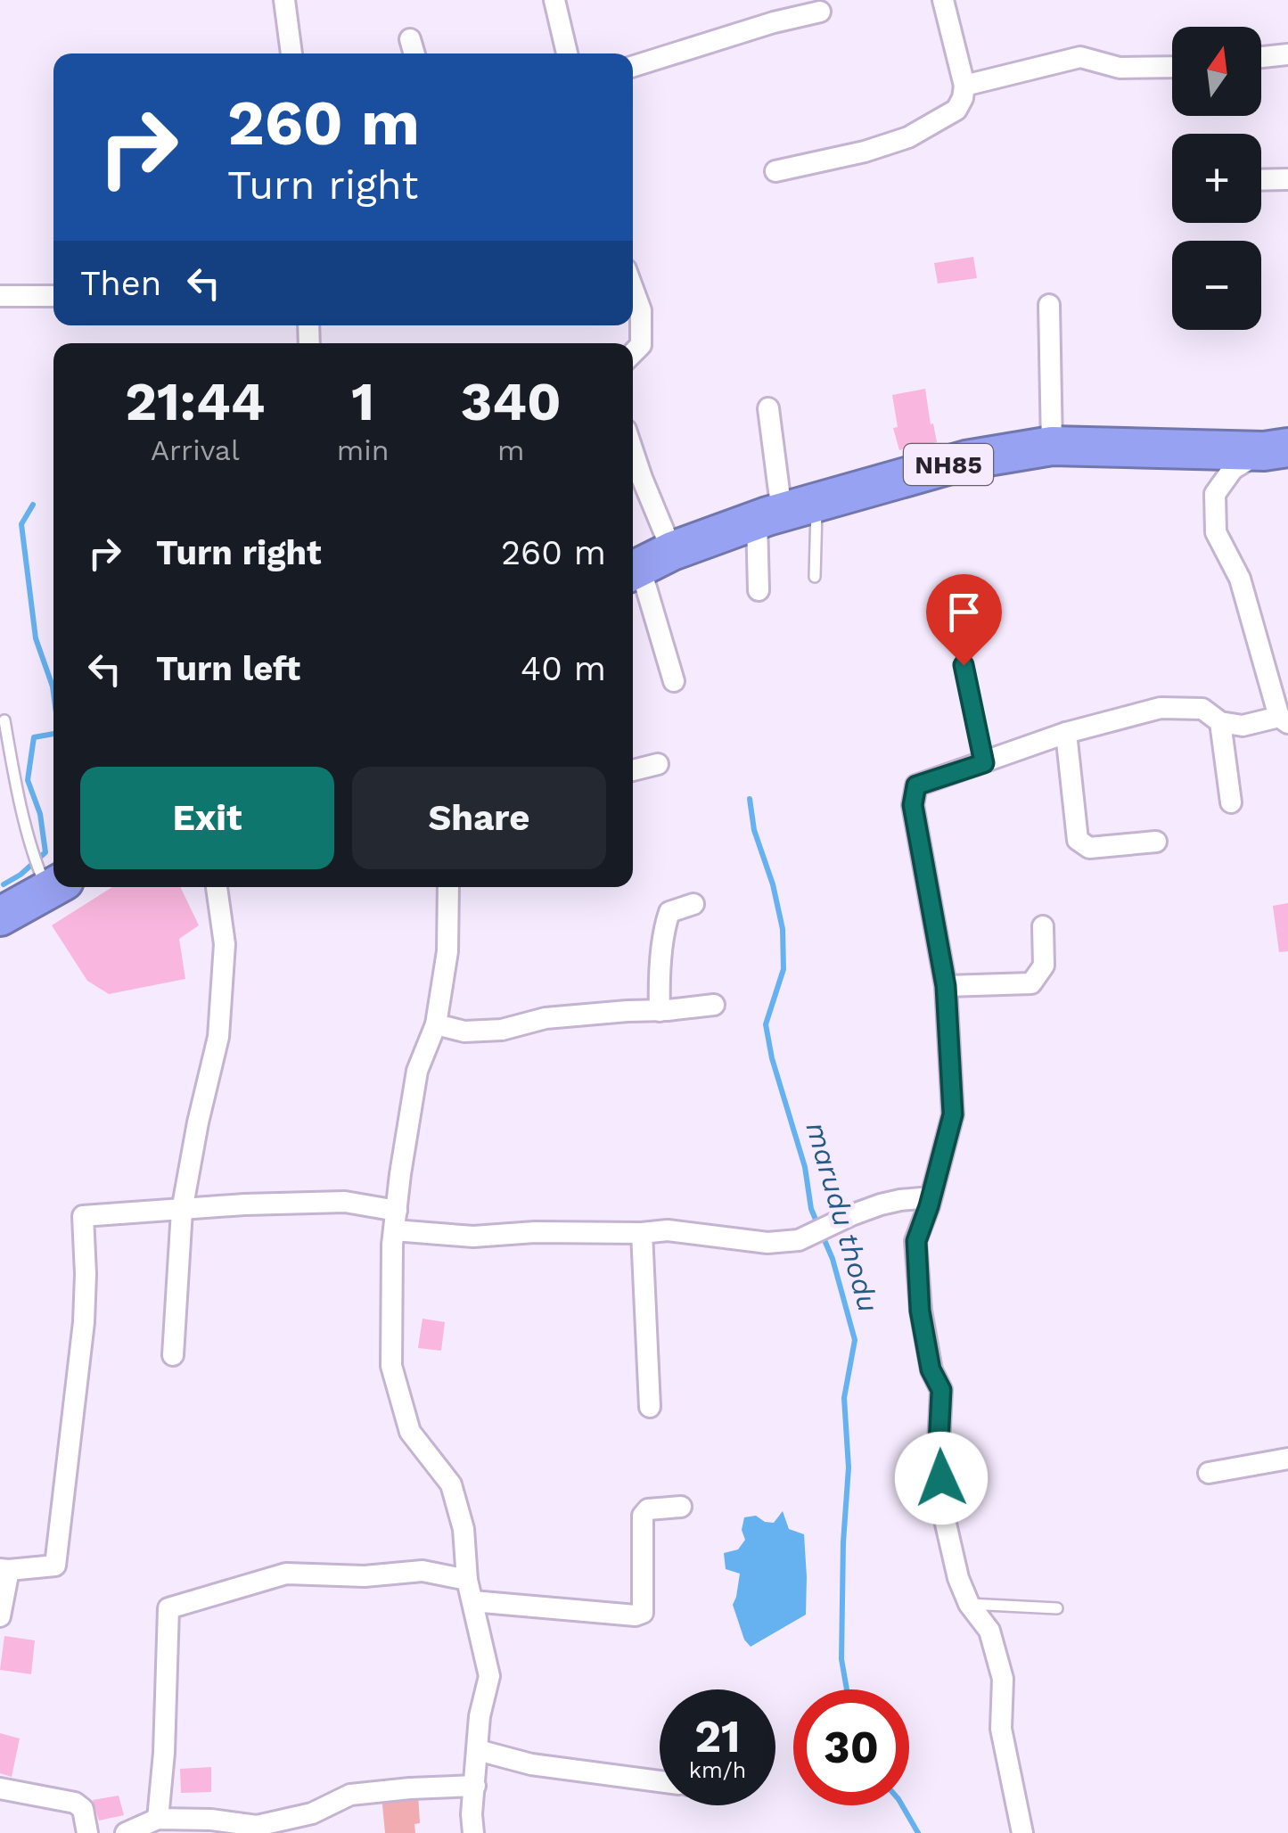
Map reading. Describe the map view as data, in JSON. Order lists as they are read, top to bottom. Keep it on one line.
{"streets":{"highway":["NH85"]},"water":["marudu thodu"],"north":"top","page":{"map_buttons":["+","−"],"turn":["260 m","Turn right"],"then":"Then","eta":["21:44","Arrival","1","min","340","m"],"list":[{"name":"Turn right","value":"260 m"},{"name":"Turn left","value":"40 m"}],"buttons":["Exit","Share"],"speed":"21 km/h","limit":"30"}}
